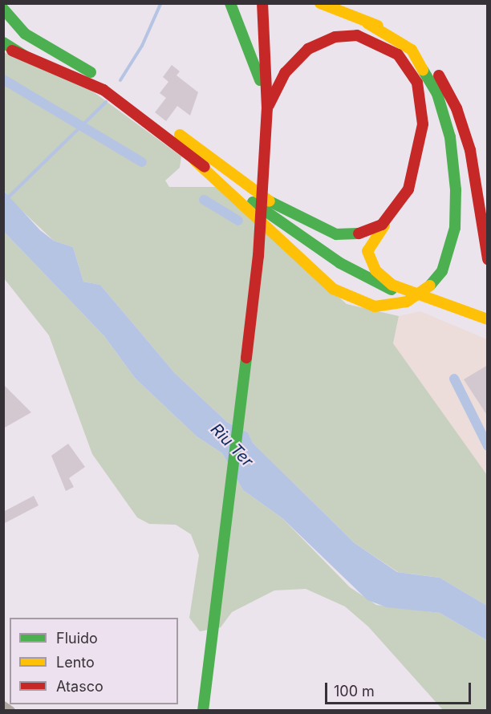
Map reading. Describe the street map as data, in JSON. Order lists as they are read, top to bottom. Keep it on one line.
{"water":["Riu Ter"],"legend":["Fluido","Lento","Atasco"],"scale_bar":"100 m"}
